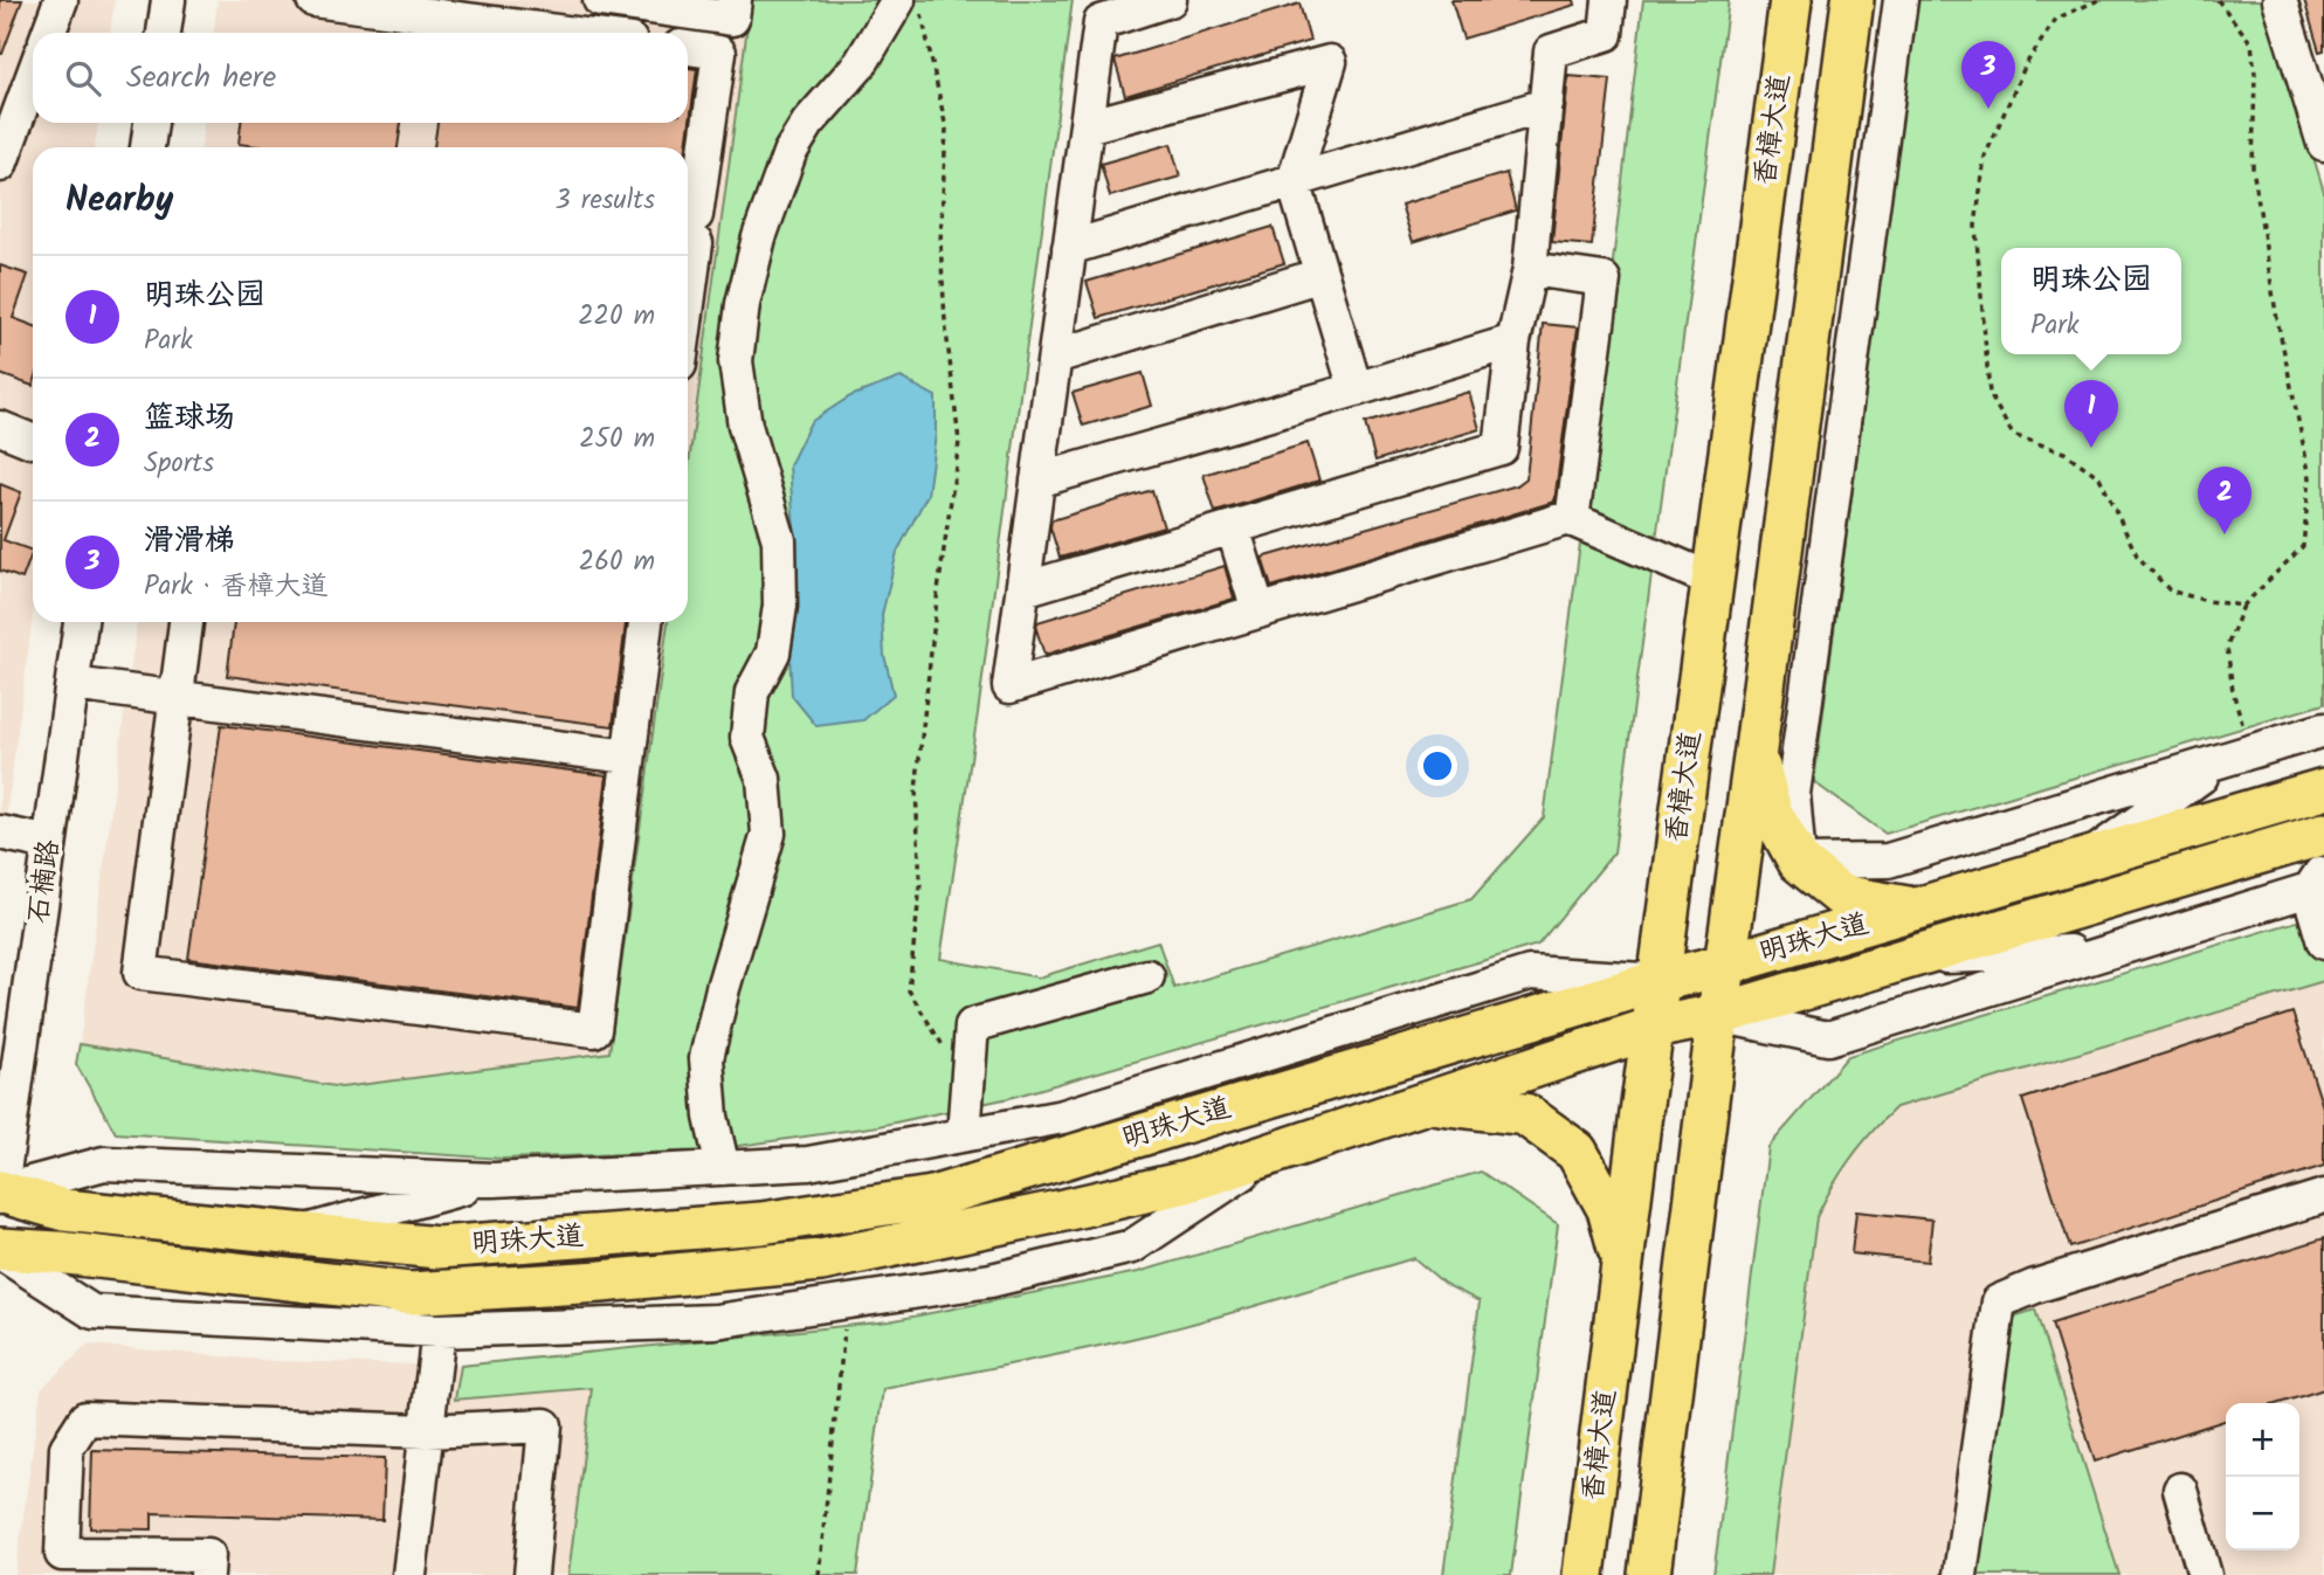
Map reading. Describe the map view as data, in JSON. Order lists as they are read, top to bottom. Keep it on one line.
{"streets":{"main road":["香樟大道","明珠大道"],"street":["石楠路"]},"crossings":[["香樟大道","明珠大道"],["石楠路","明珠大道"]],"page":{"search":"Search here","pins":["3","1","2"],"heading":["Nearby","3 results"],"popup":["明珠公园","Park"],"list":[{"mark":"1","name":"明珠公园","note":"Park","value":"220 m"},{"mark":"2","name":"篮球场","note":"Sports","value":"250 m"},{"mark":"3","name":"滑滑梯","note":"Park · 香樟大道","value":"260 m"}],"map_buttons":["+","−"]}}
